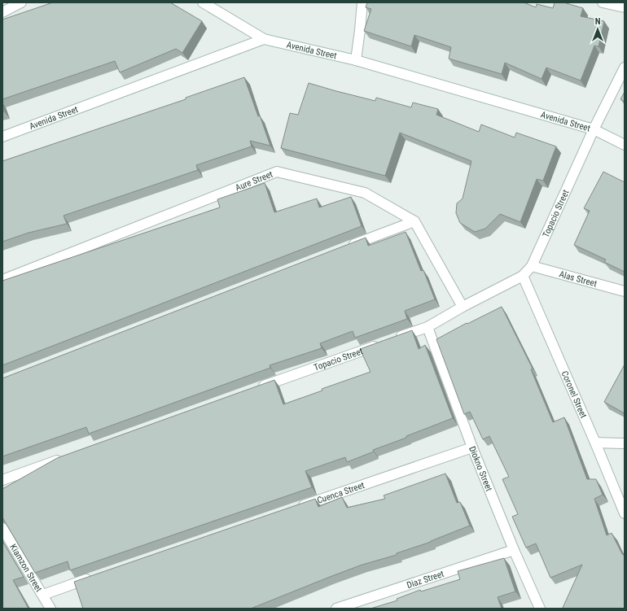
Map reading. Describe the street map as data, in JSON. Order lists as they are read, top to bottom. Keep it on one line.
{"streets":{"street":["Avenida Street","Aure Street","Topacio Street","Alas Street","Coronel Street","Diokno Street","Cuenca Street","Kiamzon Street","Diaz Street"]},"crossings":[["Avenida Street","Topacio Street"],["Topacio Street","Alas Street"],["Topacio Street","Coronel Street"],["Topacio Street","Diokno Street"],["Diokno Street","Cuenca Street"],["Diokno Street","Diaz Street"]],"north":"top"}
